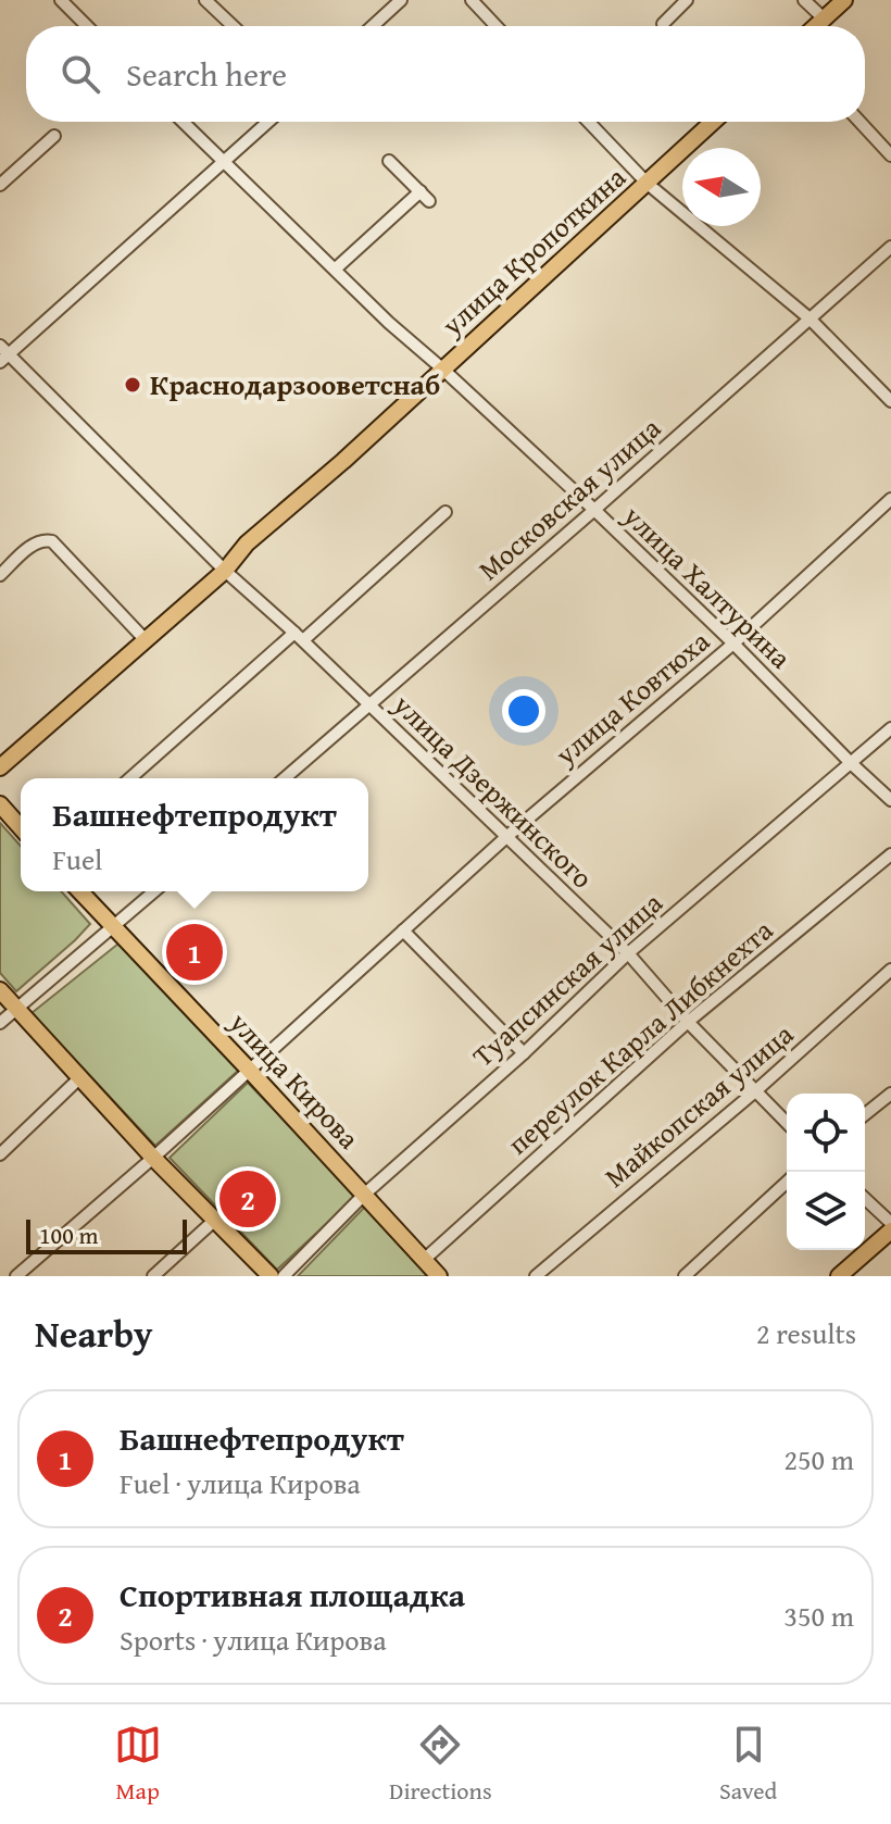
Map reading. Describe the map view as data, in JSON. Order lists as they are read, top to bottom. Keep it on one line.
{"streets":{"main road":["улица Кропоткина","улица Кирова"],"street":["Московская улица","улица Халтурина","улица Ковтюха","улица Дзержинского","Туапсинская улица","переулок Карла Либкнехта","Майкопская улица"]},"crossings":[["улица Кропоткина","улица Халтурина"],["улица Кропоткина","улица Дзержинского"],["Московская улица","улица Халтурина"],["Московская улица","улица Дзержинского"],["улица Халтурина","улица Ковтюха"],["улица Халтурина","Туапсинская улица"],["улица Ковтюха","улица Дзержинского"],["улица Ковтюха","улица Кирова"],["улица Дзержинского","Туапсинская улица"],["улица Дзержинского","переулок Карла Либкнехта"],["улица Дзержинского","Майкопская улица"],["Туапсинская улица","улица Кирова"],["переулок Карла Либкнехта","улица Кирова"]],"places":["Краснодарзооветснаб"],"scale_bar":"100 m","north":"left","page":{"search":"Search here","popup":["Башнефтепродукт","Fuel"],"pins":["1","2"],"scale":"100 m","heading":["Nearby","2 results"],"list":[{"mark":"1","name":"Башнефтепродукт","note":"Fuel · улица Кирова","value":"250 m"},{"mark":"2","name":"Спортивная площадка","note":"Sports · улица Кирова","value":"350 m"}],"nav":["Map","Directions","Saved"]}}
